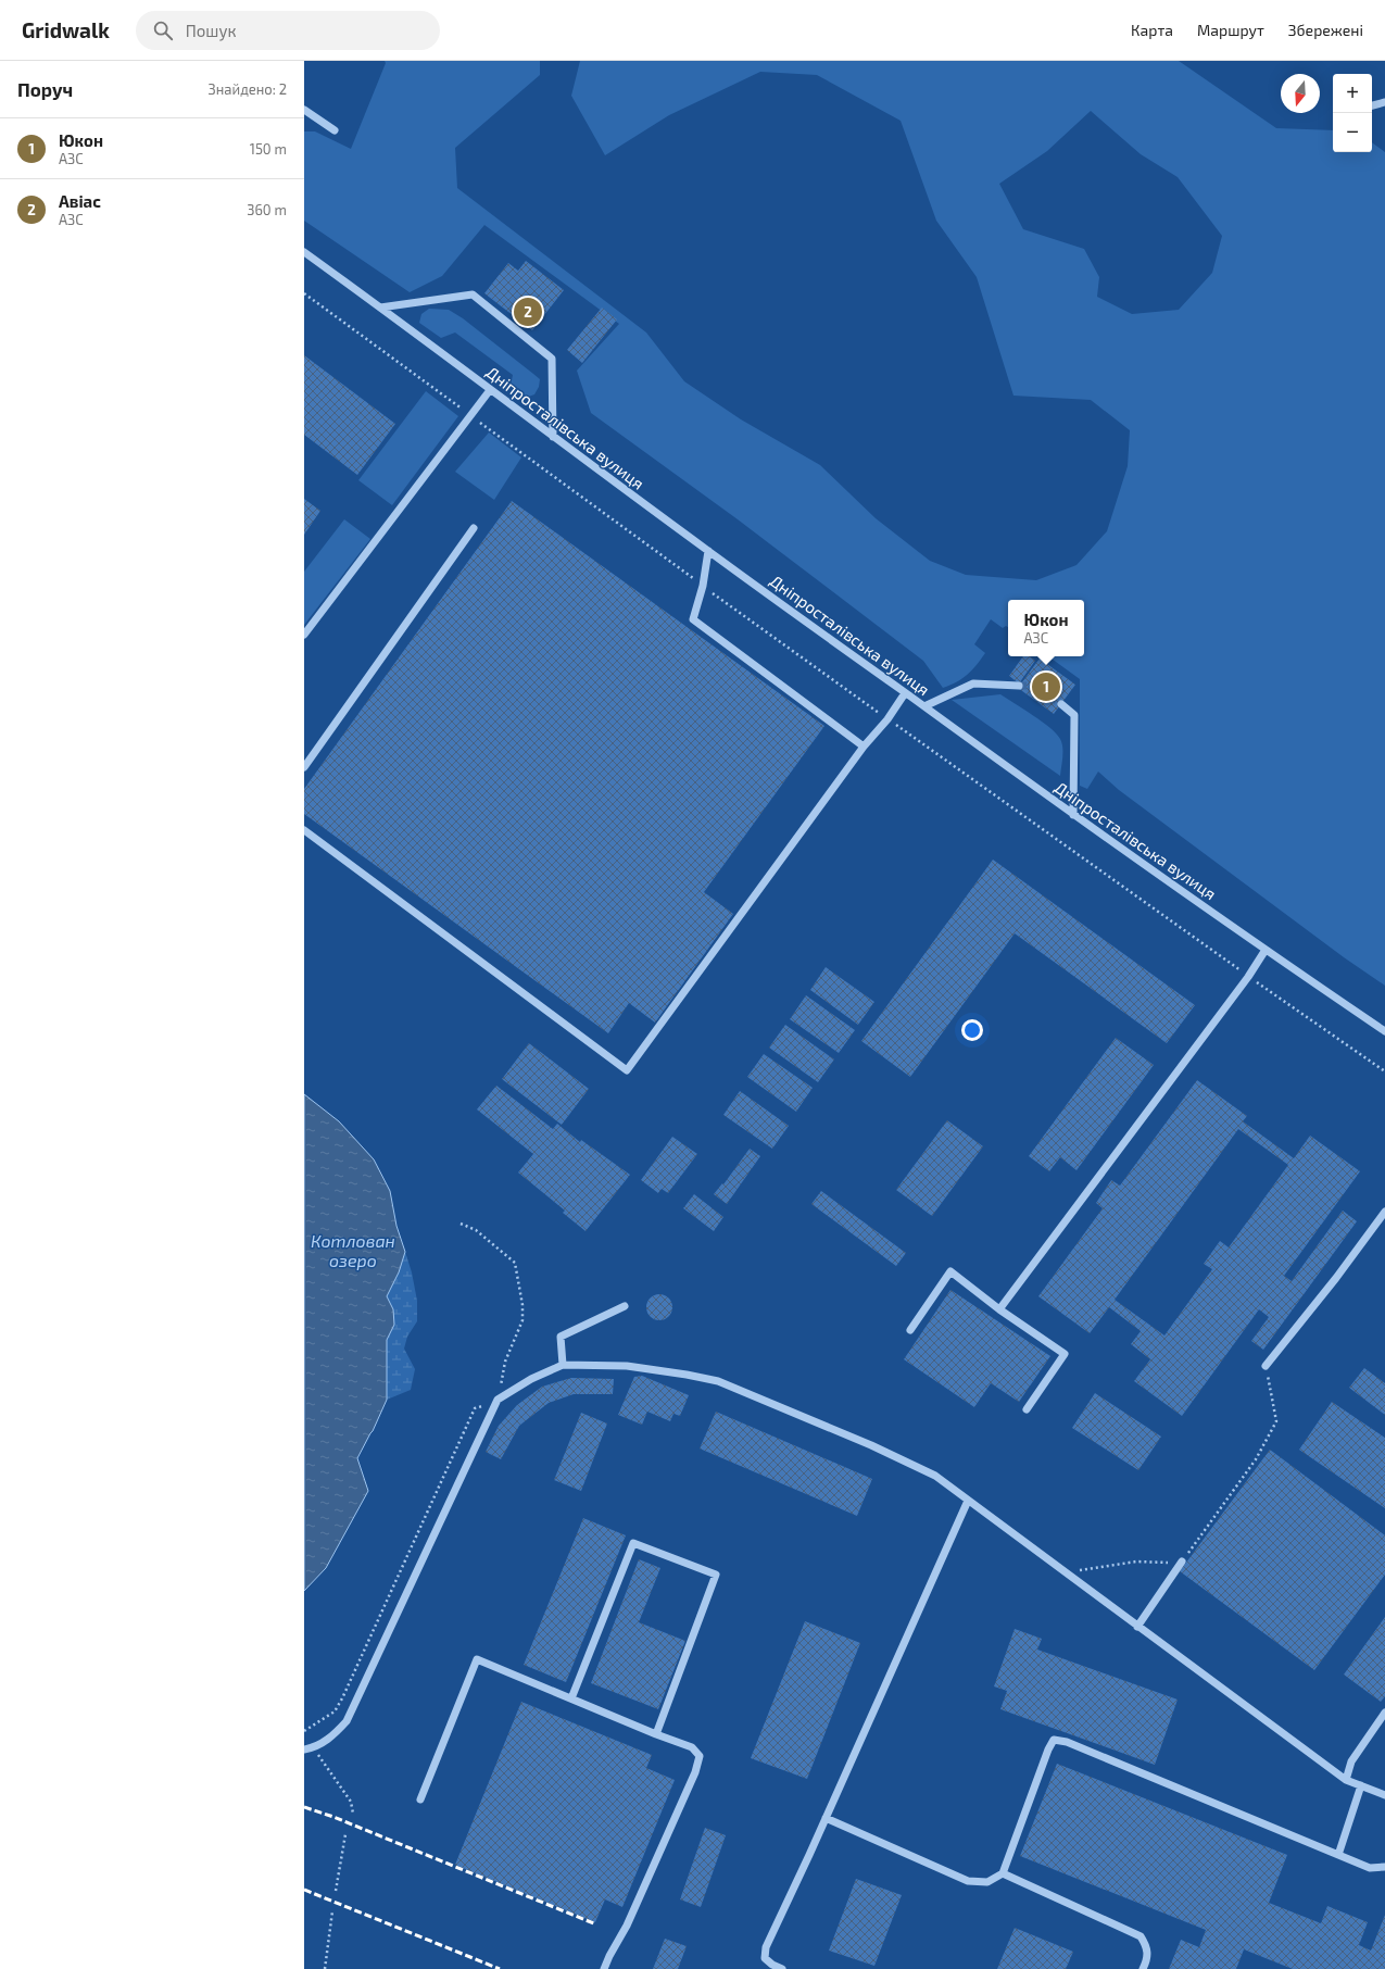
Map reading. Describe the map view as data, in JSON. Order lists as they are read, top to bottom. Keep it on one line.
{"streets":{"street":["Дніпросталівська вулиця"]},"water":["Котлован озеро"],"north":"bottom","page":{"header":"Gridwalk","search":"Пошук","nav":["Карта","Маршрут","Збережені"],"heading":["Поруч","Знайдено: 2"],"map_buttons":["+","−"],"list":[{"mark":"1","name":"Юкон","note":"АЗС","value":"150 m"},{"mark":"2","name":"Авіас","note":"АЗС","value":"360 m"}],"pins":["2","1"],"popup":["Юкон","АЗС"]}}
